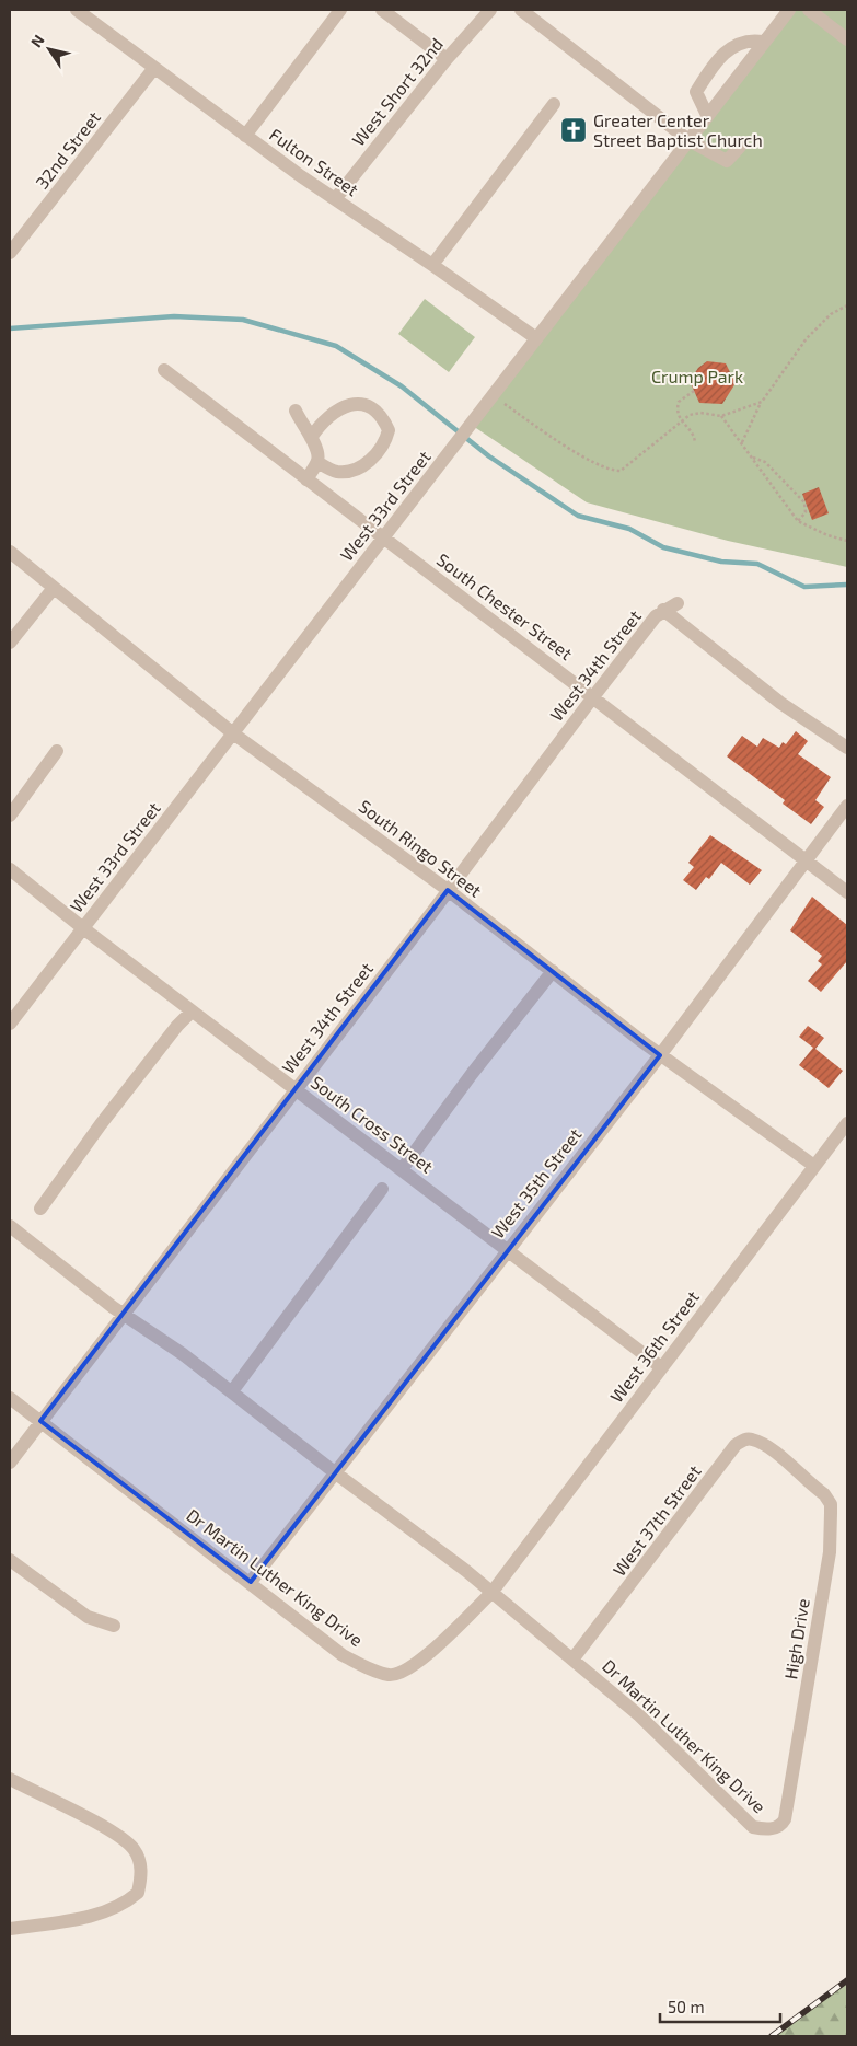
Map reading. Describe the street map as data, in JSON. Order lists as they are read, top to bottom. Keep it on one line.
{"streets":{"street":["West Short 32nd","32nd Street","Fulton Street","West 33rd Street","South Chester Street","West 34th Street","South Ringo Street","South Cross Street","West 35th Street","West 36th Street","West 37th Street","Dr Martin Luther King Drive","High Drive"]},"crossings":[["West Short 32nd","Fulton Street"],["32nd Street","Fulton Street"],["Fulton Street","West 33rd Street"],["West 33rd Street","South Chester Street"],["West 33rd Street","South Ringo Street"],["West 33rd Street","South Cross Street"],["South Chester Street","West 34th Street"],["South Chester Street","West 35th Street"],["West 34th Street","South Ringo Street"],["West 34th Street","South Cross Street"],["West 34th Street","Dr Martin Luther King Drive"],["South Ringo Street","West 35th Street"],["South Ringo Street","West 36th Street"],["South Cross Street","West 35th Street"],["South Cross Street","West 36th Street"],["West 35th Street","Dr Martin Luther King Drive"],["West 36th Street","Dr Martin Luther King Drive"],["West 37th Street","Dr Martin Luther King Drive"],["West 37th Street","High Drive"],["Dr Martin Luther King Drive","High Drive"]],"parks":["Crump Park"],"places":{"church":["Greater Center Street Baptist Church"]},"scale_bar":"50 m","north":"top left"}
